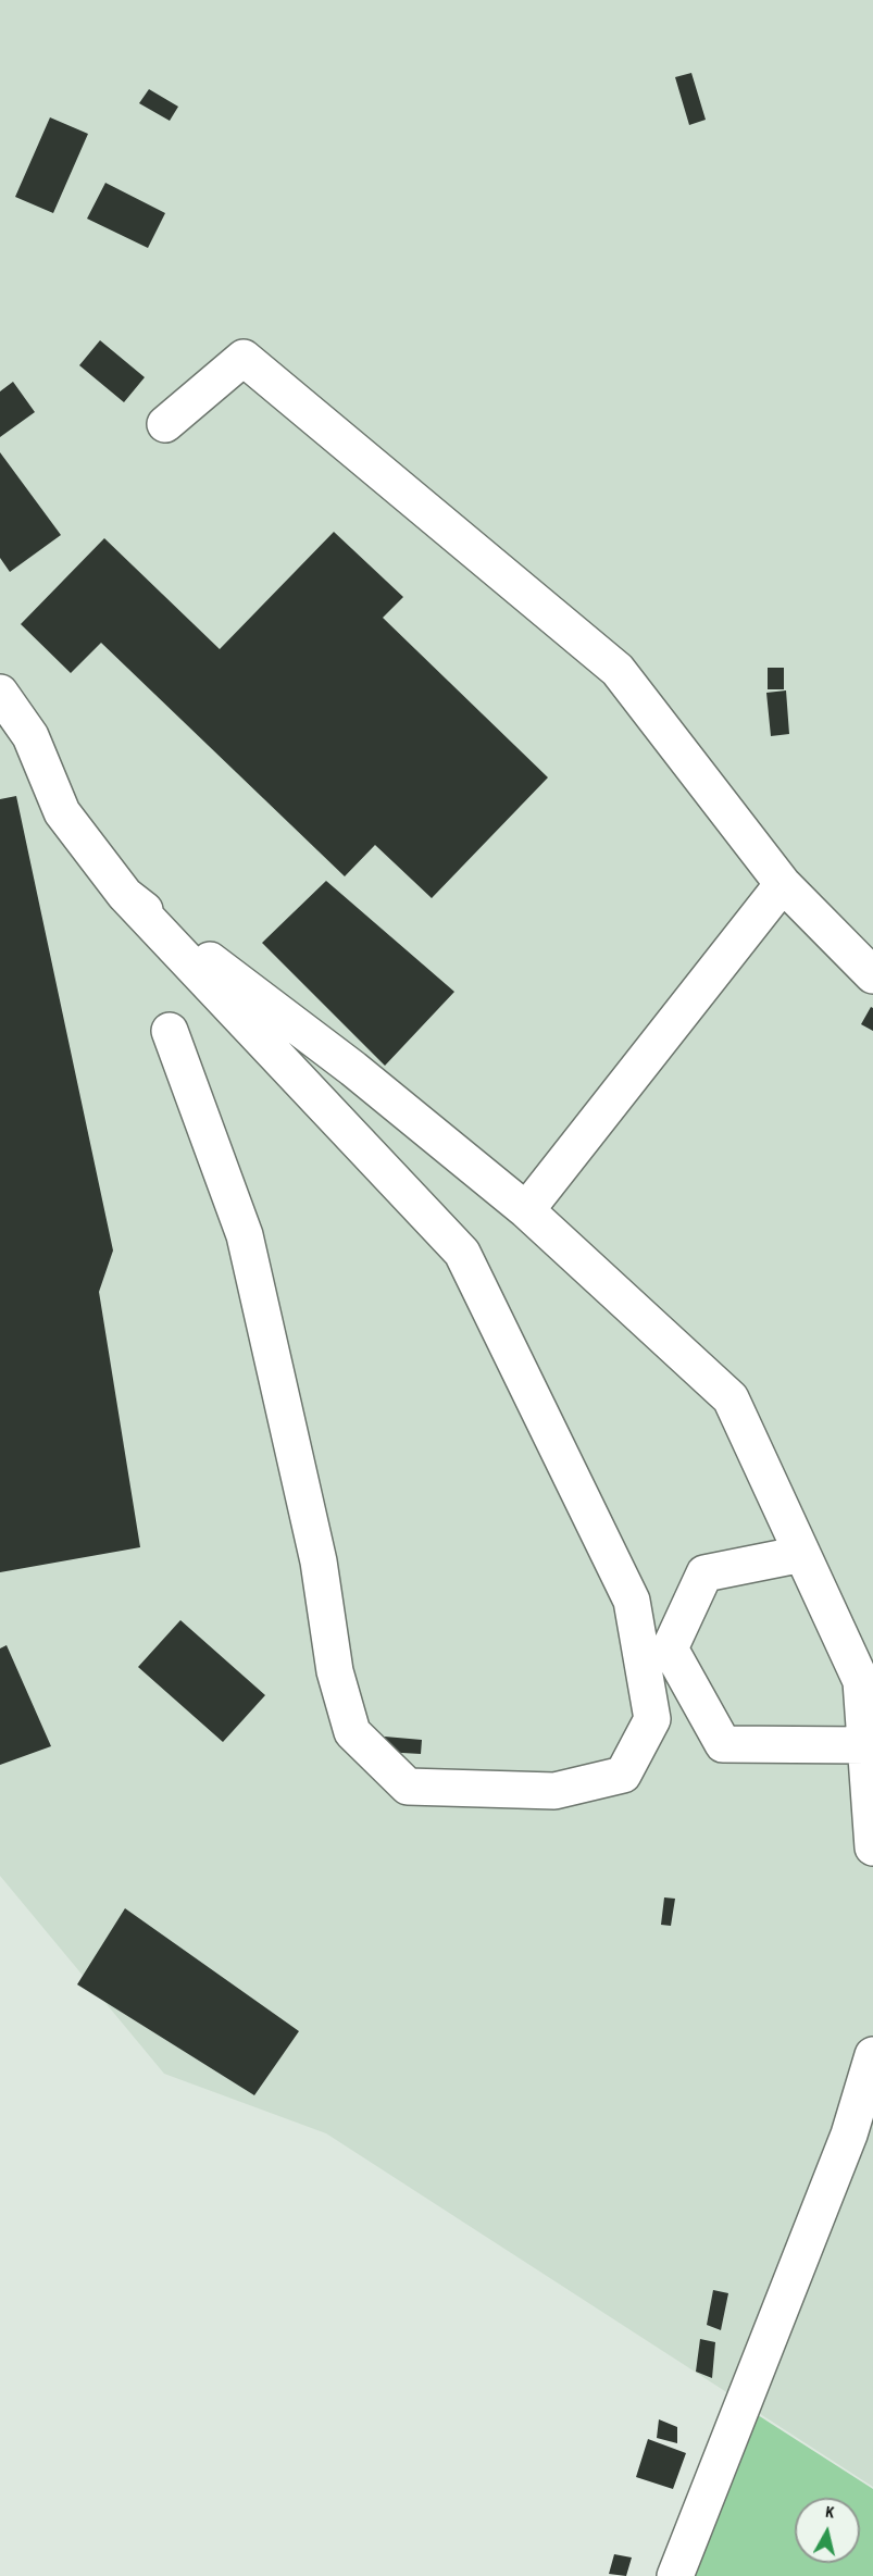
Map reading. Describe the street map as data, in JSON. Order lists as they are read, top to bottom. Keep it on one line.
{"north":"top"}
